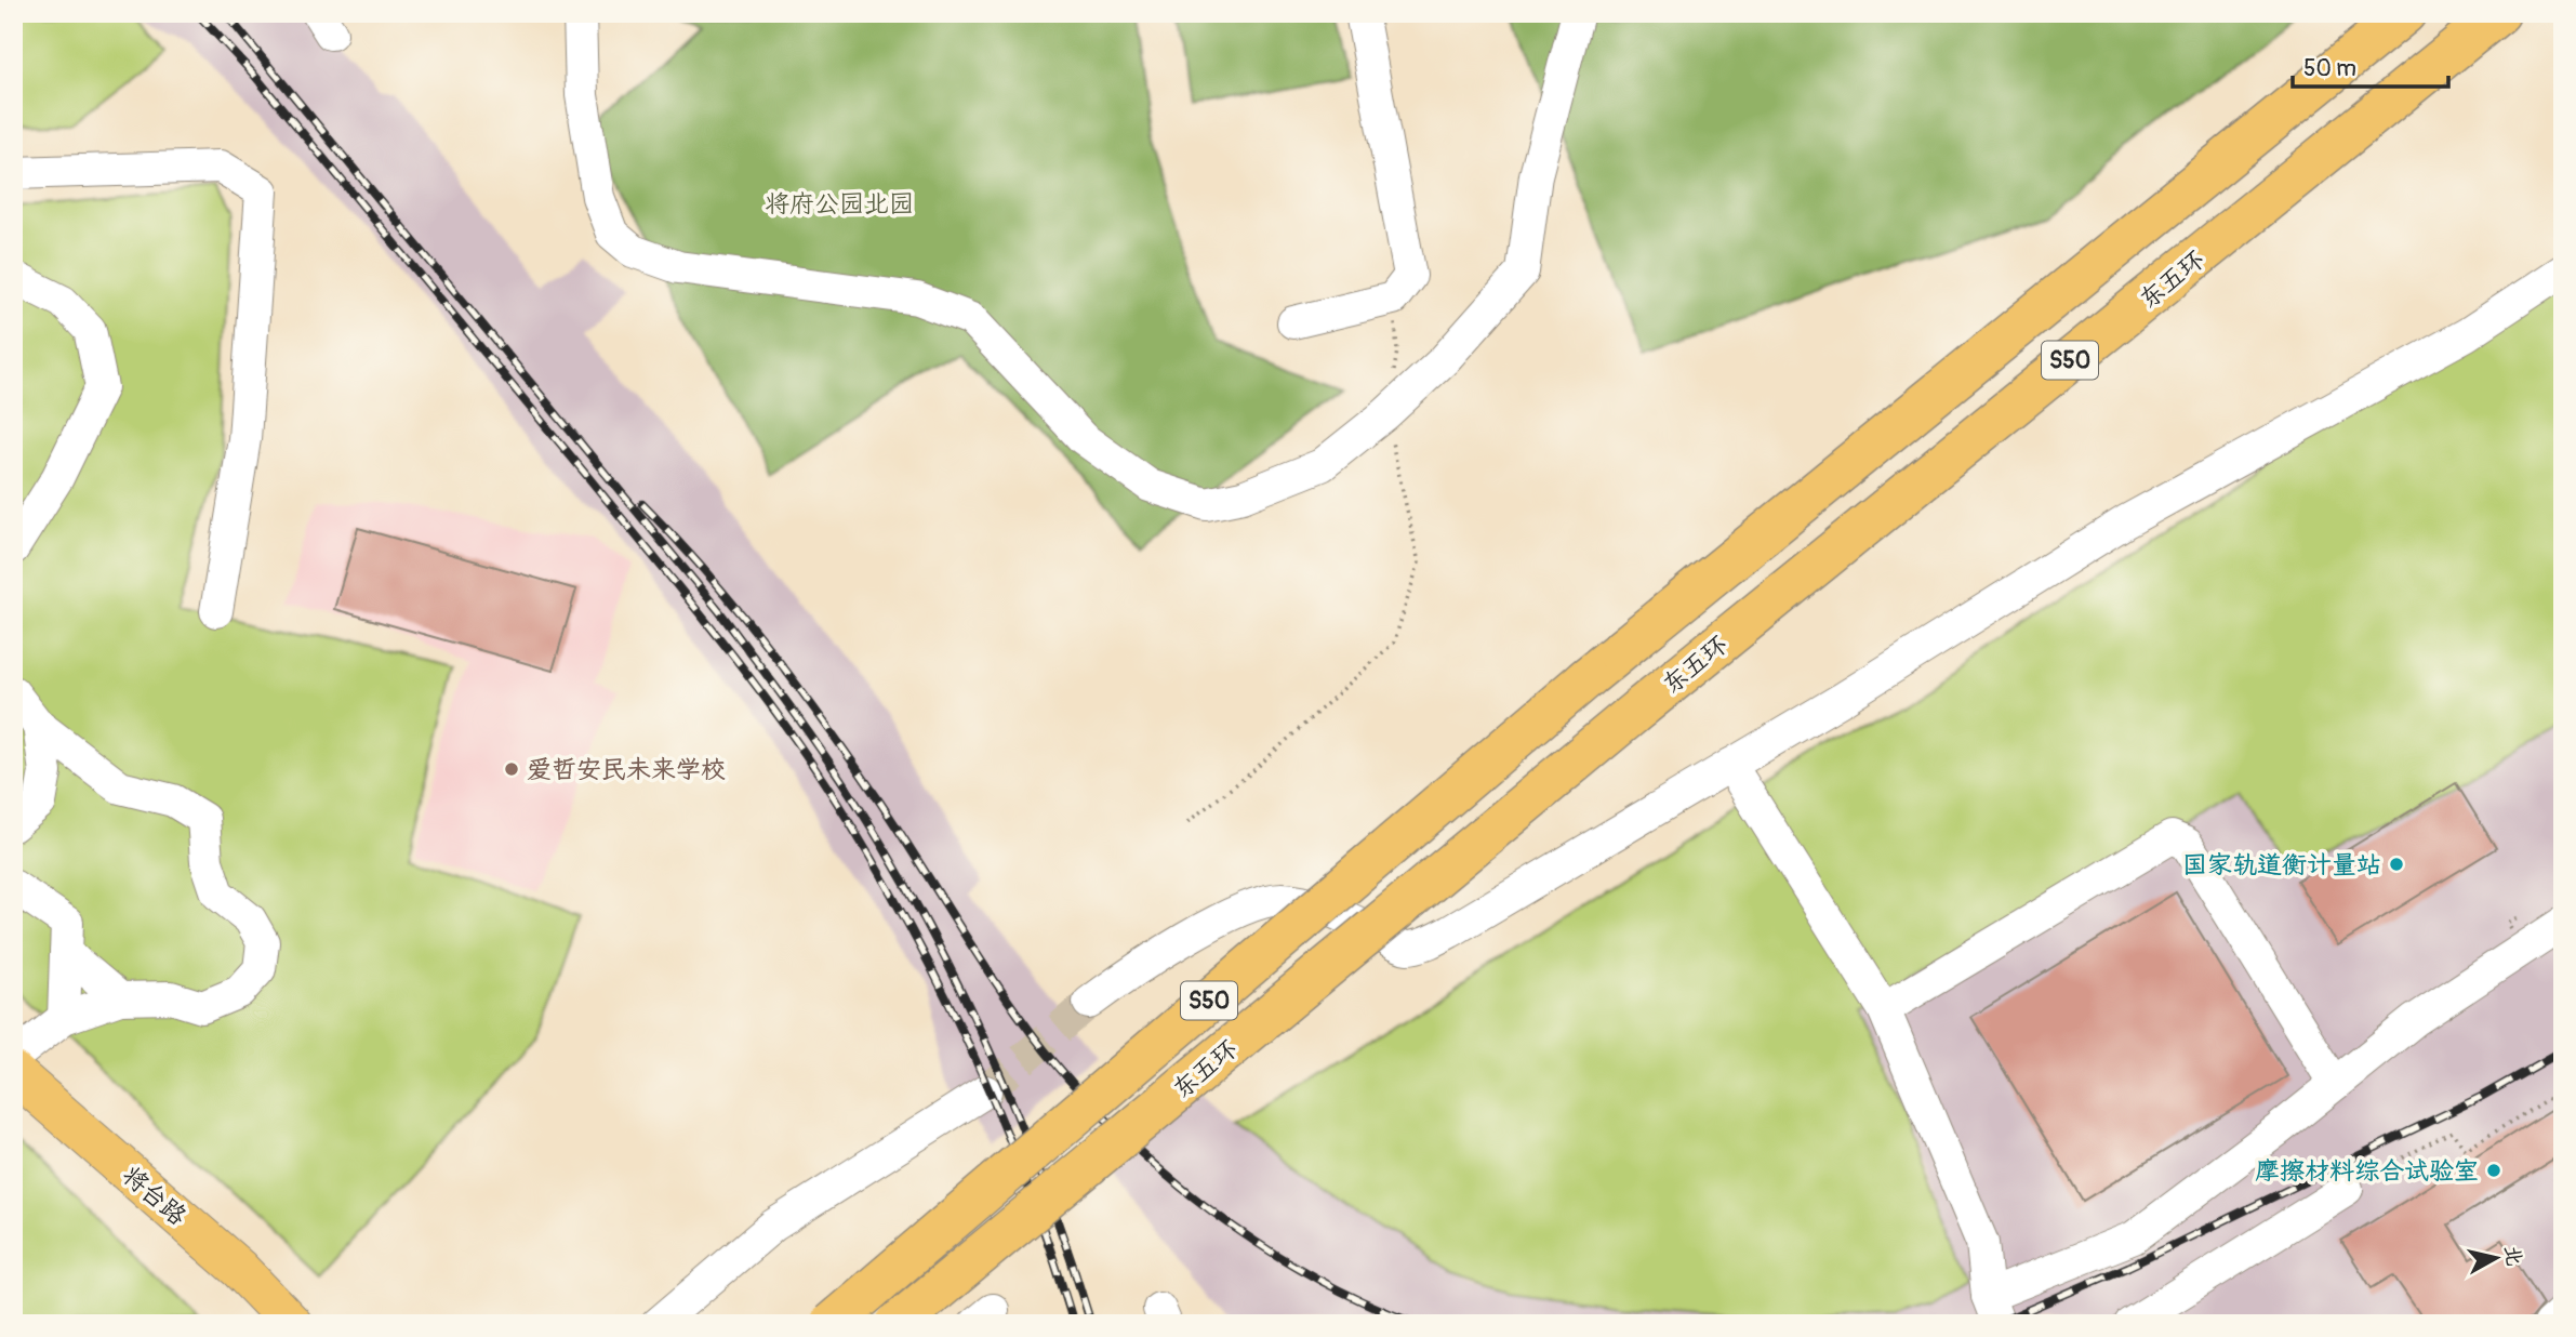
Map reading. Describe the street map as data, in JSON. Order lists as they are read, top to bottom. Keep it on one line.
{"streets":{"highway":["东五环","S50"],"main road":["将台路"]},"parks":["将府公园北园"],"places":["爱哲安民未来学校","国家轨道衡计量站","摩擦材料综合试验室"],"scale_bar":"50 m","north":"right"}
